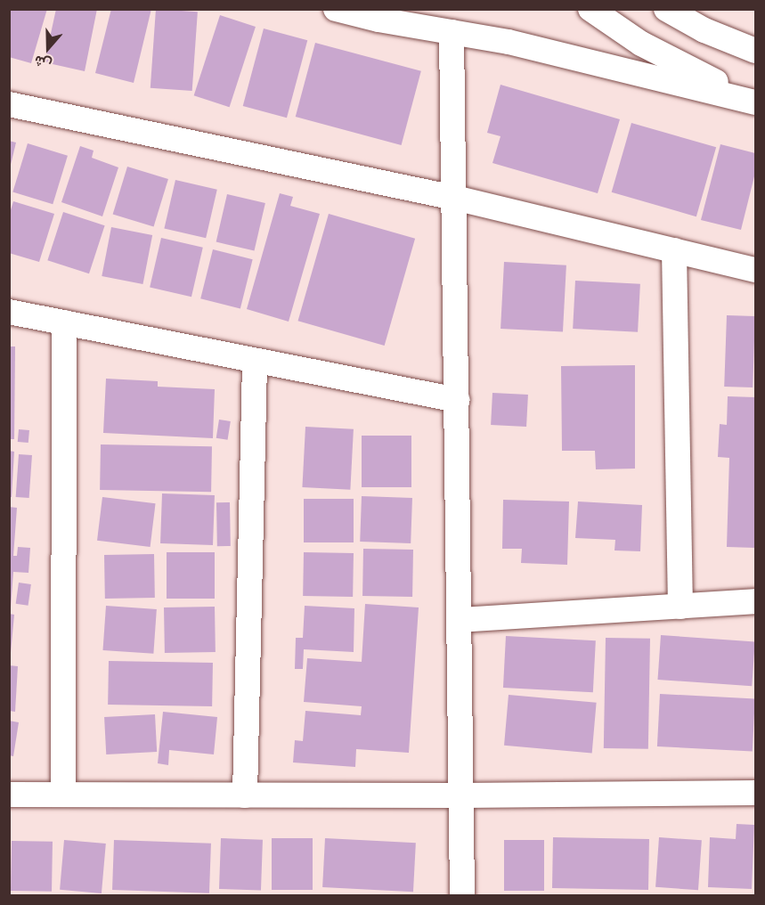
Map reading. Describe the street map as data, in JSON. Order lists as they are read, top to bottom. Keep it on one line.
{"north":"bottom"}
